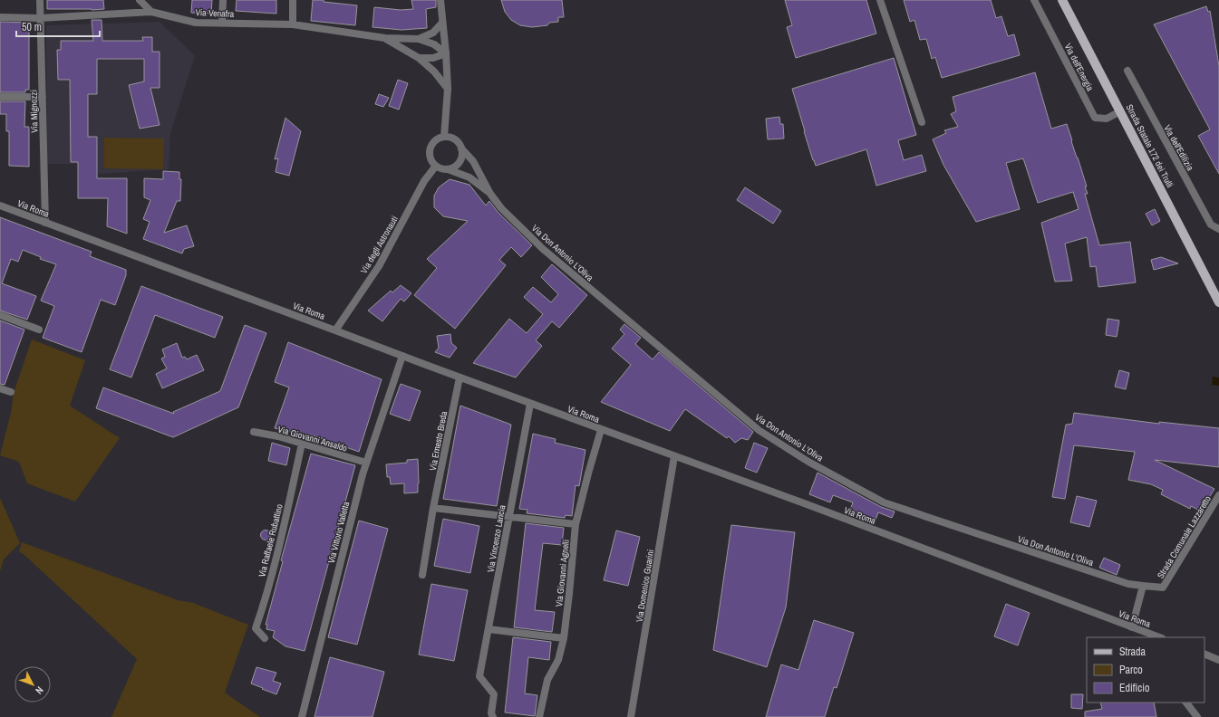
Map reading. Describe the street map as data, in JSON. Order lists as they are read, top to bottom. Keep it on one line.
{"streets":{"main road":["Strada Statale 172 dei Trulli"],"street":["Via Venafra","Via dell'Energia","Via Mignozzi","Via dell'Edilizia","Via Roma","Via degli Astronauti","Via Don Antonio L'Oliva","Via Giovanni Ansaldo","Via Ernesto Breda","Via Vittorio Valletta","Strada Comunale Lazzaretto","Via Vincenzo Lancia","Via Raffaele Rubattino","Via Giovanni Agnelli","Via Domenico Guarini"]},"crossings":[["Via Venafra","Via Mignozzi"],["Via dell'Energia","Strada Statale 172 dei Trulli"],["Via Mignozzi","Via Roma"],["Via Roma","Via degli Astronauti"],["Via Roma","Via Ernesto Breda"],["Via Roma","Via Vittorio Valletta"],["Via Roma","Via Vincenzo Lancia"],["Via Roma","Via Giovanni Agnelli"],["Via Roma","Via Domenico Guarini"],["Via degli Astronauti","Via Don Antonio L'Oliva"],["Via Don Antonio L'Oliva","Strada Comunale Lazzaretto"],["Via Giovanni Ansaldo","Via Vittorio Valletta"],["Via Giovanni Ansaldo","Via Raffaele Rubattino"]],"legend":["Strada","Parco","Edificio"],"scale_bar":"50 m","north":"bottom right"}
